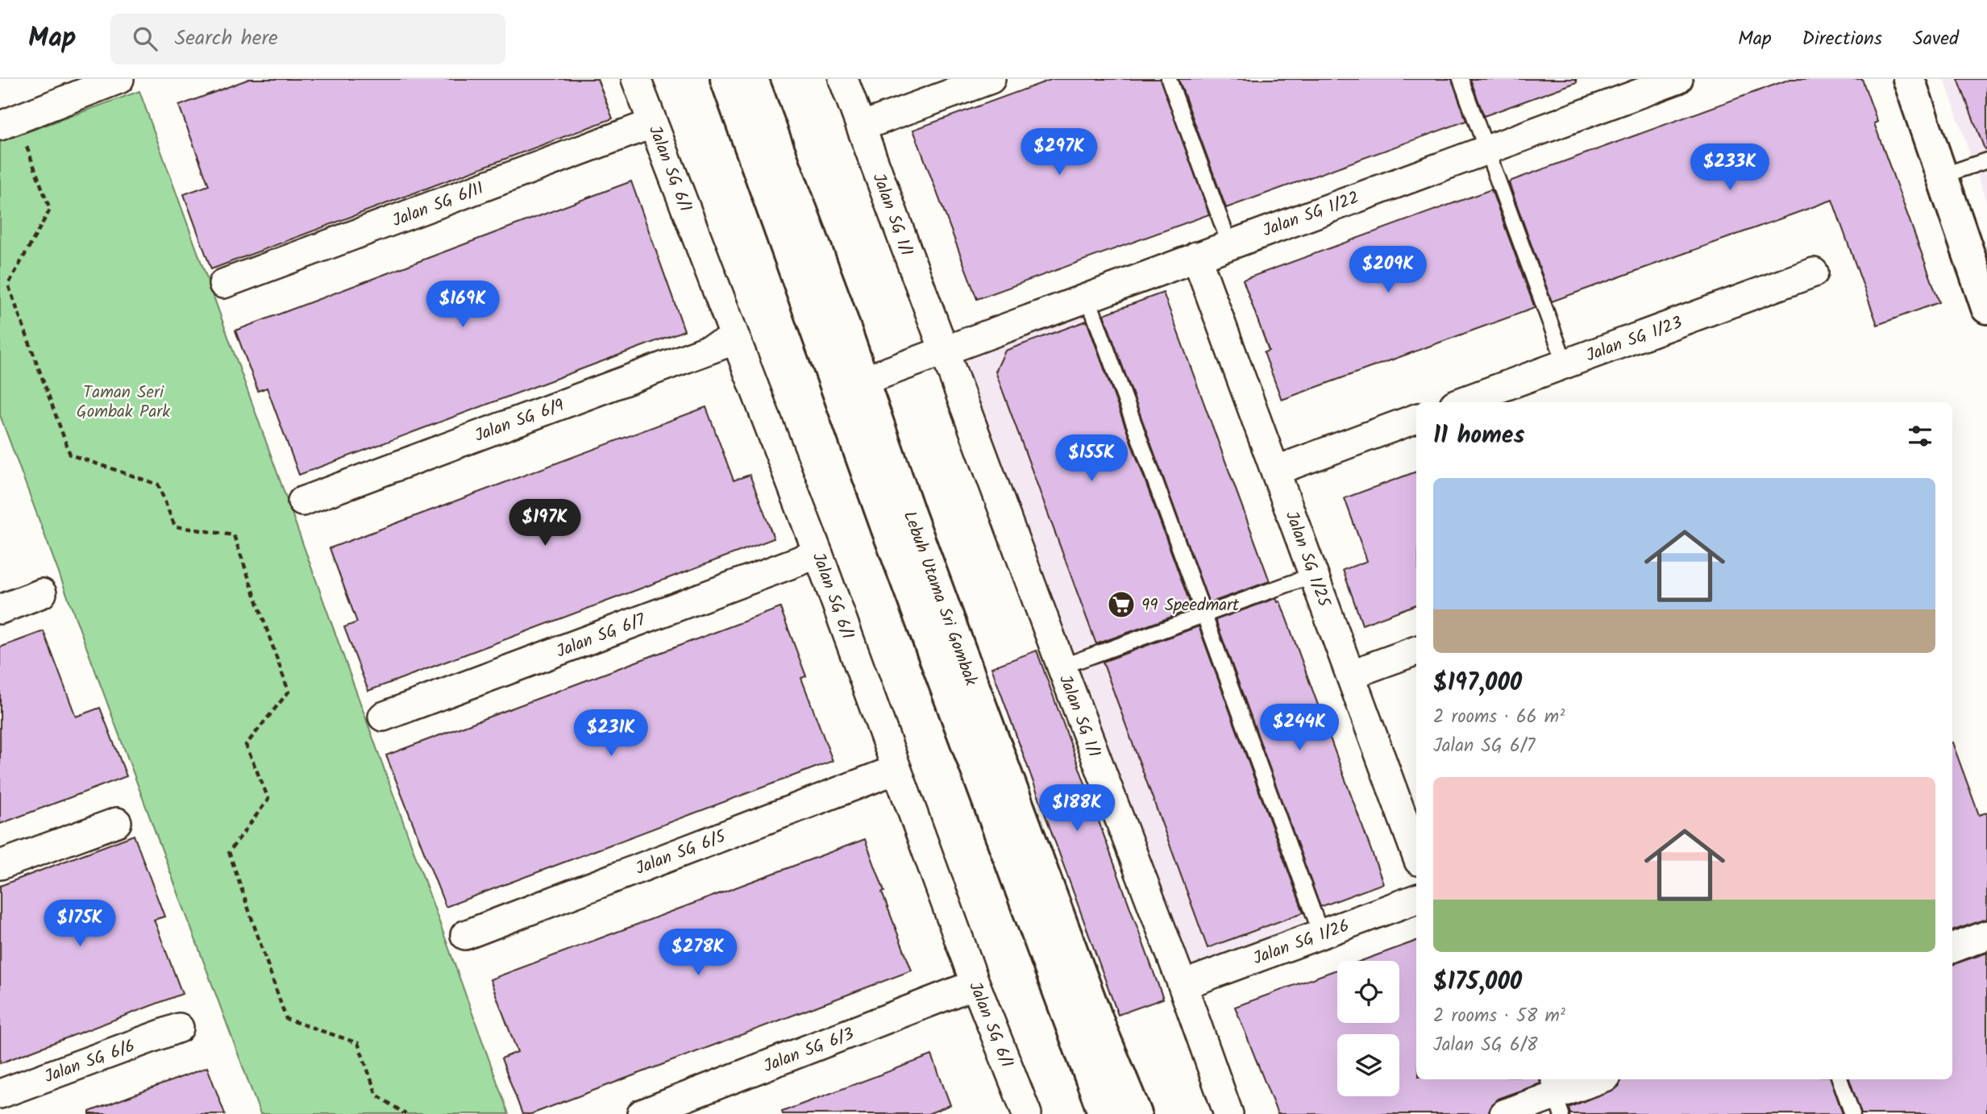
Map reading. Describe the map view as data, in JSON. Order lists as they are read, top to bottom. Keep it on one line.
{"streets":{"street":["Jalan SG 6/1","Jalan SG 6/11","Jalan SG 1/22","Jalan SG 1/1","Jalan SG 1/23","Jalan SG 6/9","Jalan SG 1/25","Lebuh Utama Sri Gombak","Jalan SG 6/7","Jalan SG 6/5","Jalan SG 1/26","Jalan SG 6/3","Jalan SG 6/6"]},"crossings":[["Jalan SG 6/1","Jalan SG 6/11"],["Jalan SG 6/1","Jalan SG 6/9"],["Jalan SG 6/1","Jalan SG 6/7"],["Jalan SG 6/1","Jalan SG 6/5"],["Jalan SG 6/1","Jalan SG 6/3"],["Jalan SG 1/22","Jalan SG 1/1"],["Jalan SG 1/22","Jalan SG 1/25"],["Jalan SG 1/1","Jalan SG 1/26"]],"parks":["Taman Seri Gombak Park"],"places":{"supermarket":["99 Speedmart"]},"page":{"header":"Map","search":"Search here","nav":["Map","Directions","Saved"],"price":["$297K","$233K","$209K","$169K","$155K","$197K","$244K","$231K","$188K","$175K","$278K"],"heading":"11 homes","list":[{"name":"$197,000","note":"2 rooms · 66 m² · Jalan SG 6/7"},{"name":"$175,000","note":"2 rooms · 58 m² · Jalan SG 6/8"}]}}
